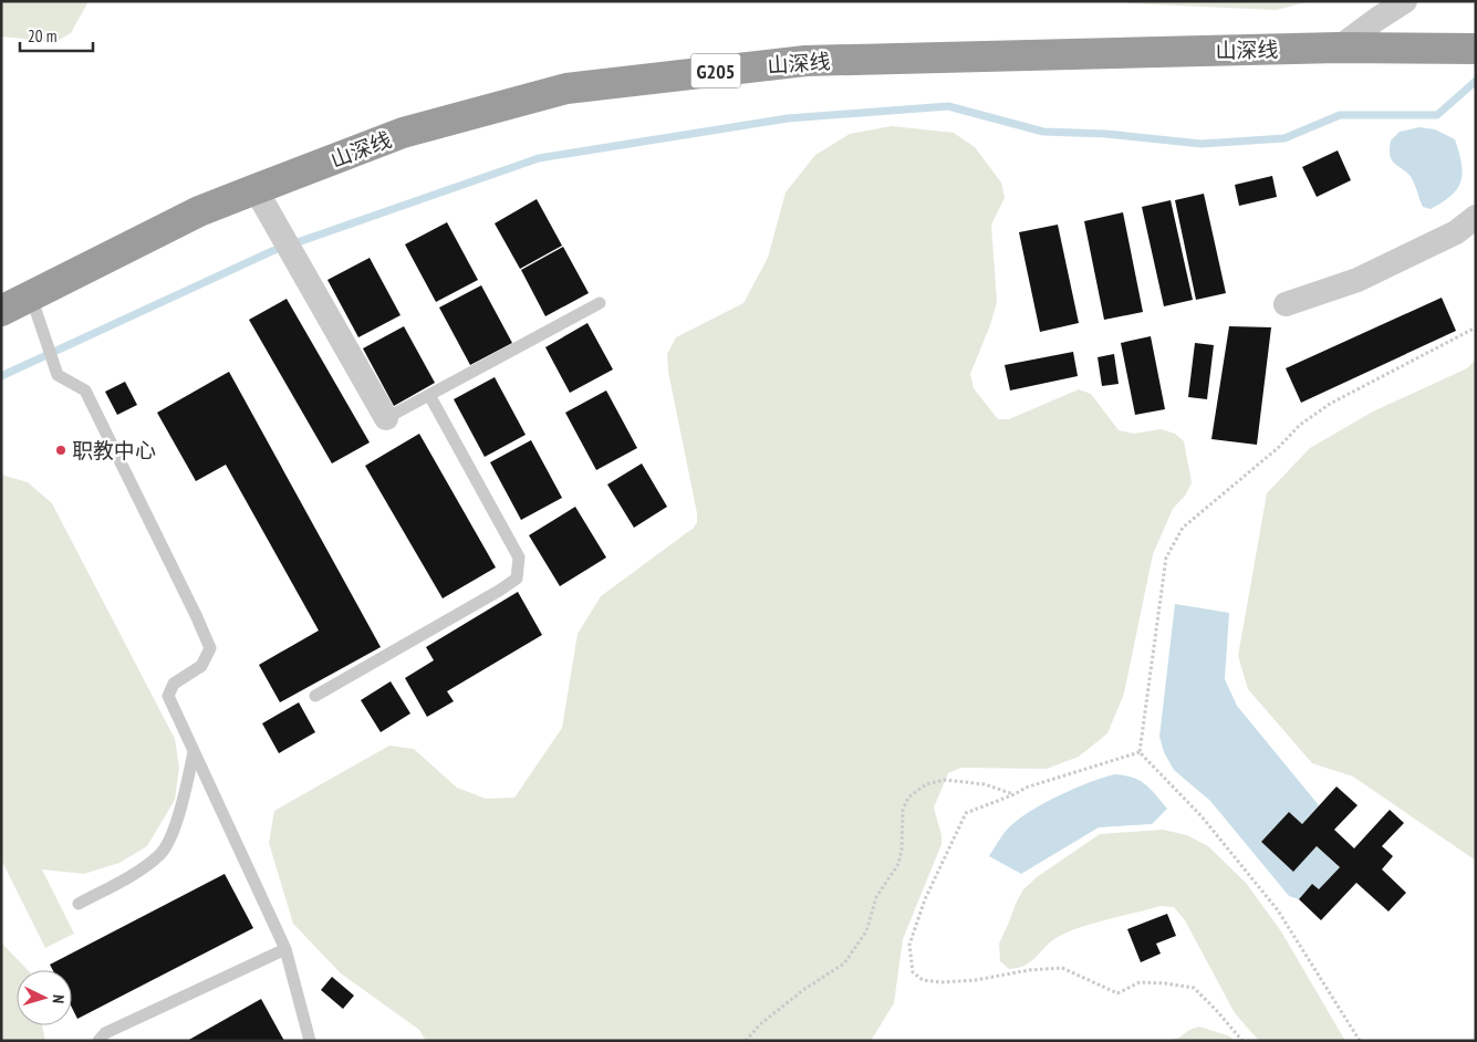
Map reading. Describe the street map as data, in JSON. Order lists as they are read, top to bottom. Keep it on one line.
{"streets":{"highway":["山深线","G205"]},"places":["职教中心"],"scale_bar":"20 m","north":"right"}
